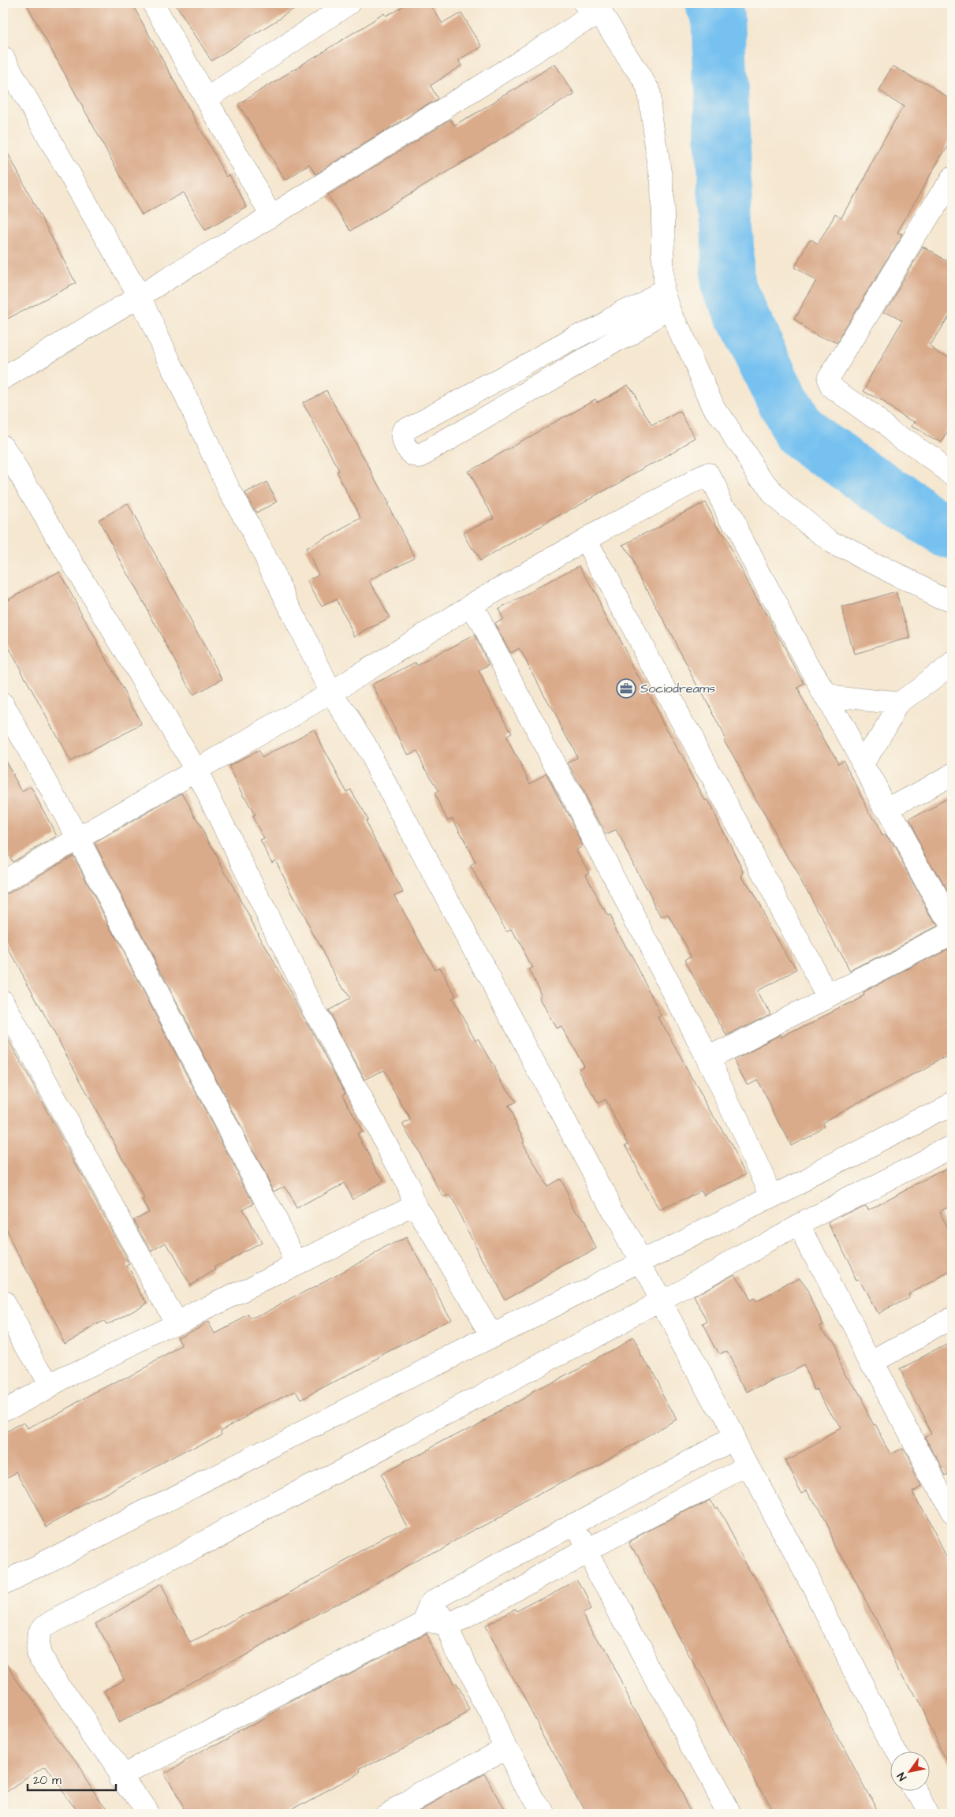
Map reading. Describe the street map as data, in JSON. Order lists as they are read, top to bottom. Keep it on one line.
{"places":{"office":["Sociodreams"]},"scale_bar":"20 m","north":"bottom left"}
